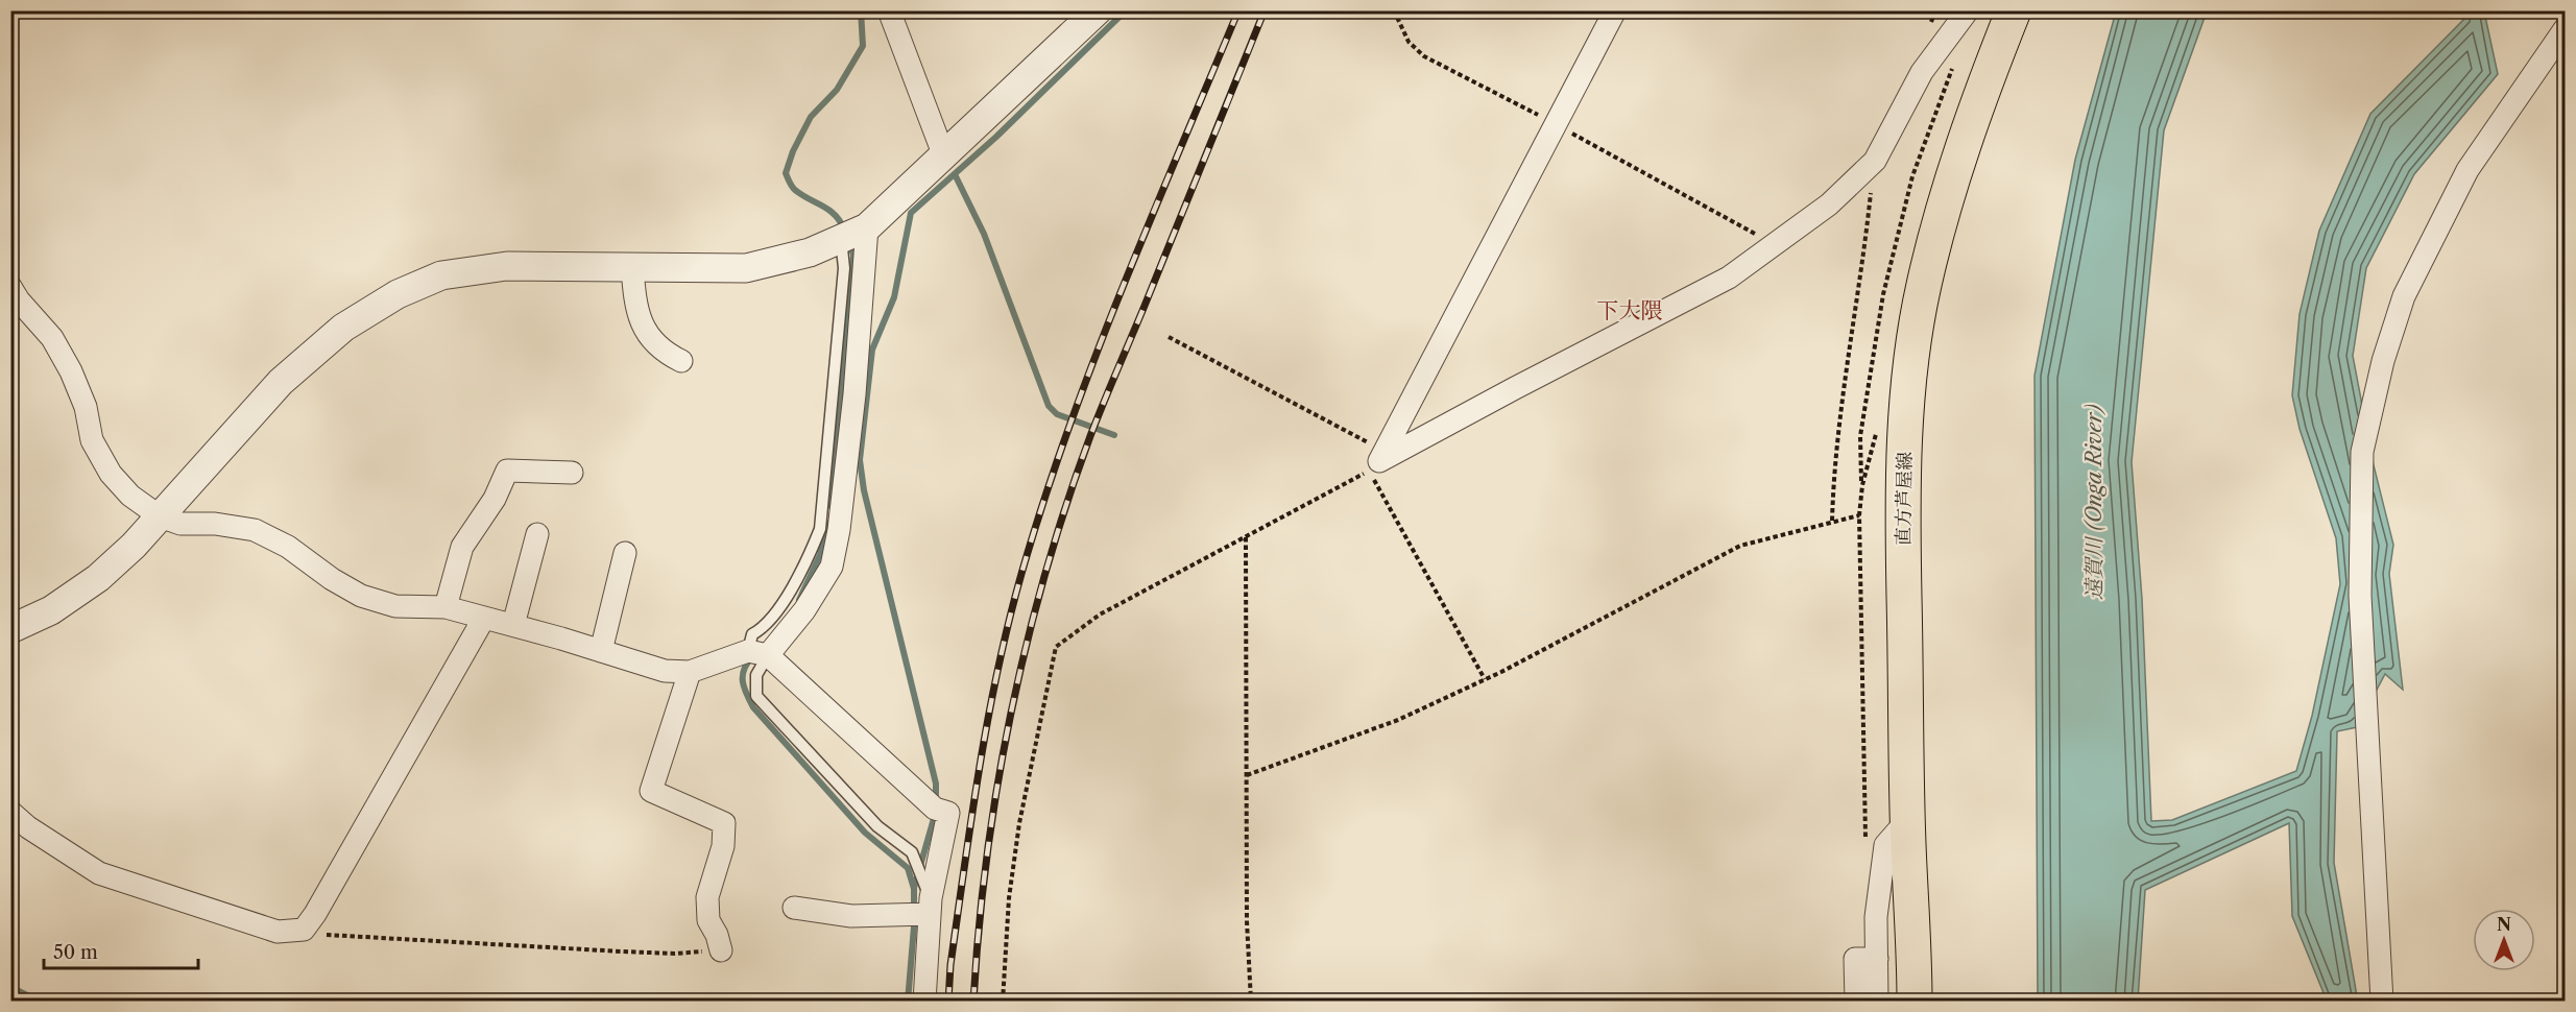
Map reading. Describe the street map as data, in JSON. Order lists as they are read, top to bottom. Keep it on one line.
{"streets":{"main road":["直方芦屋線"]},"districts":["下大隈"],"water":["遠賀川 (Onga River)"],"scale_bar":"50 m","north":"top"}
